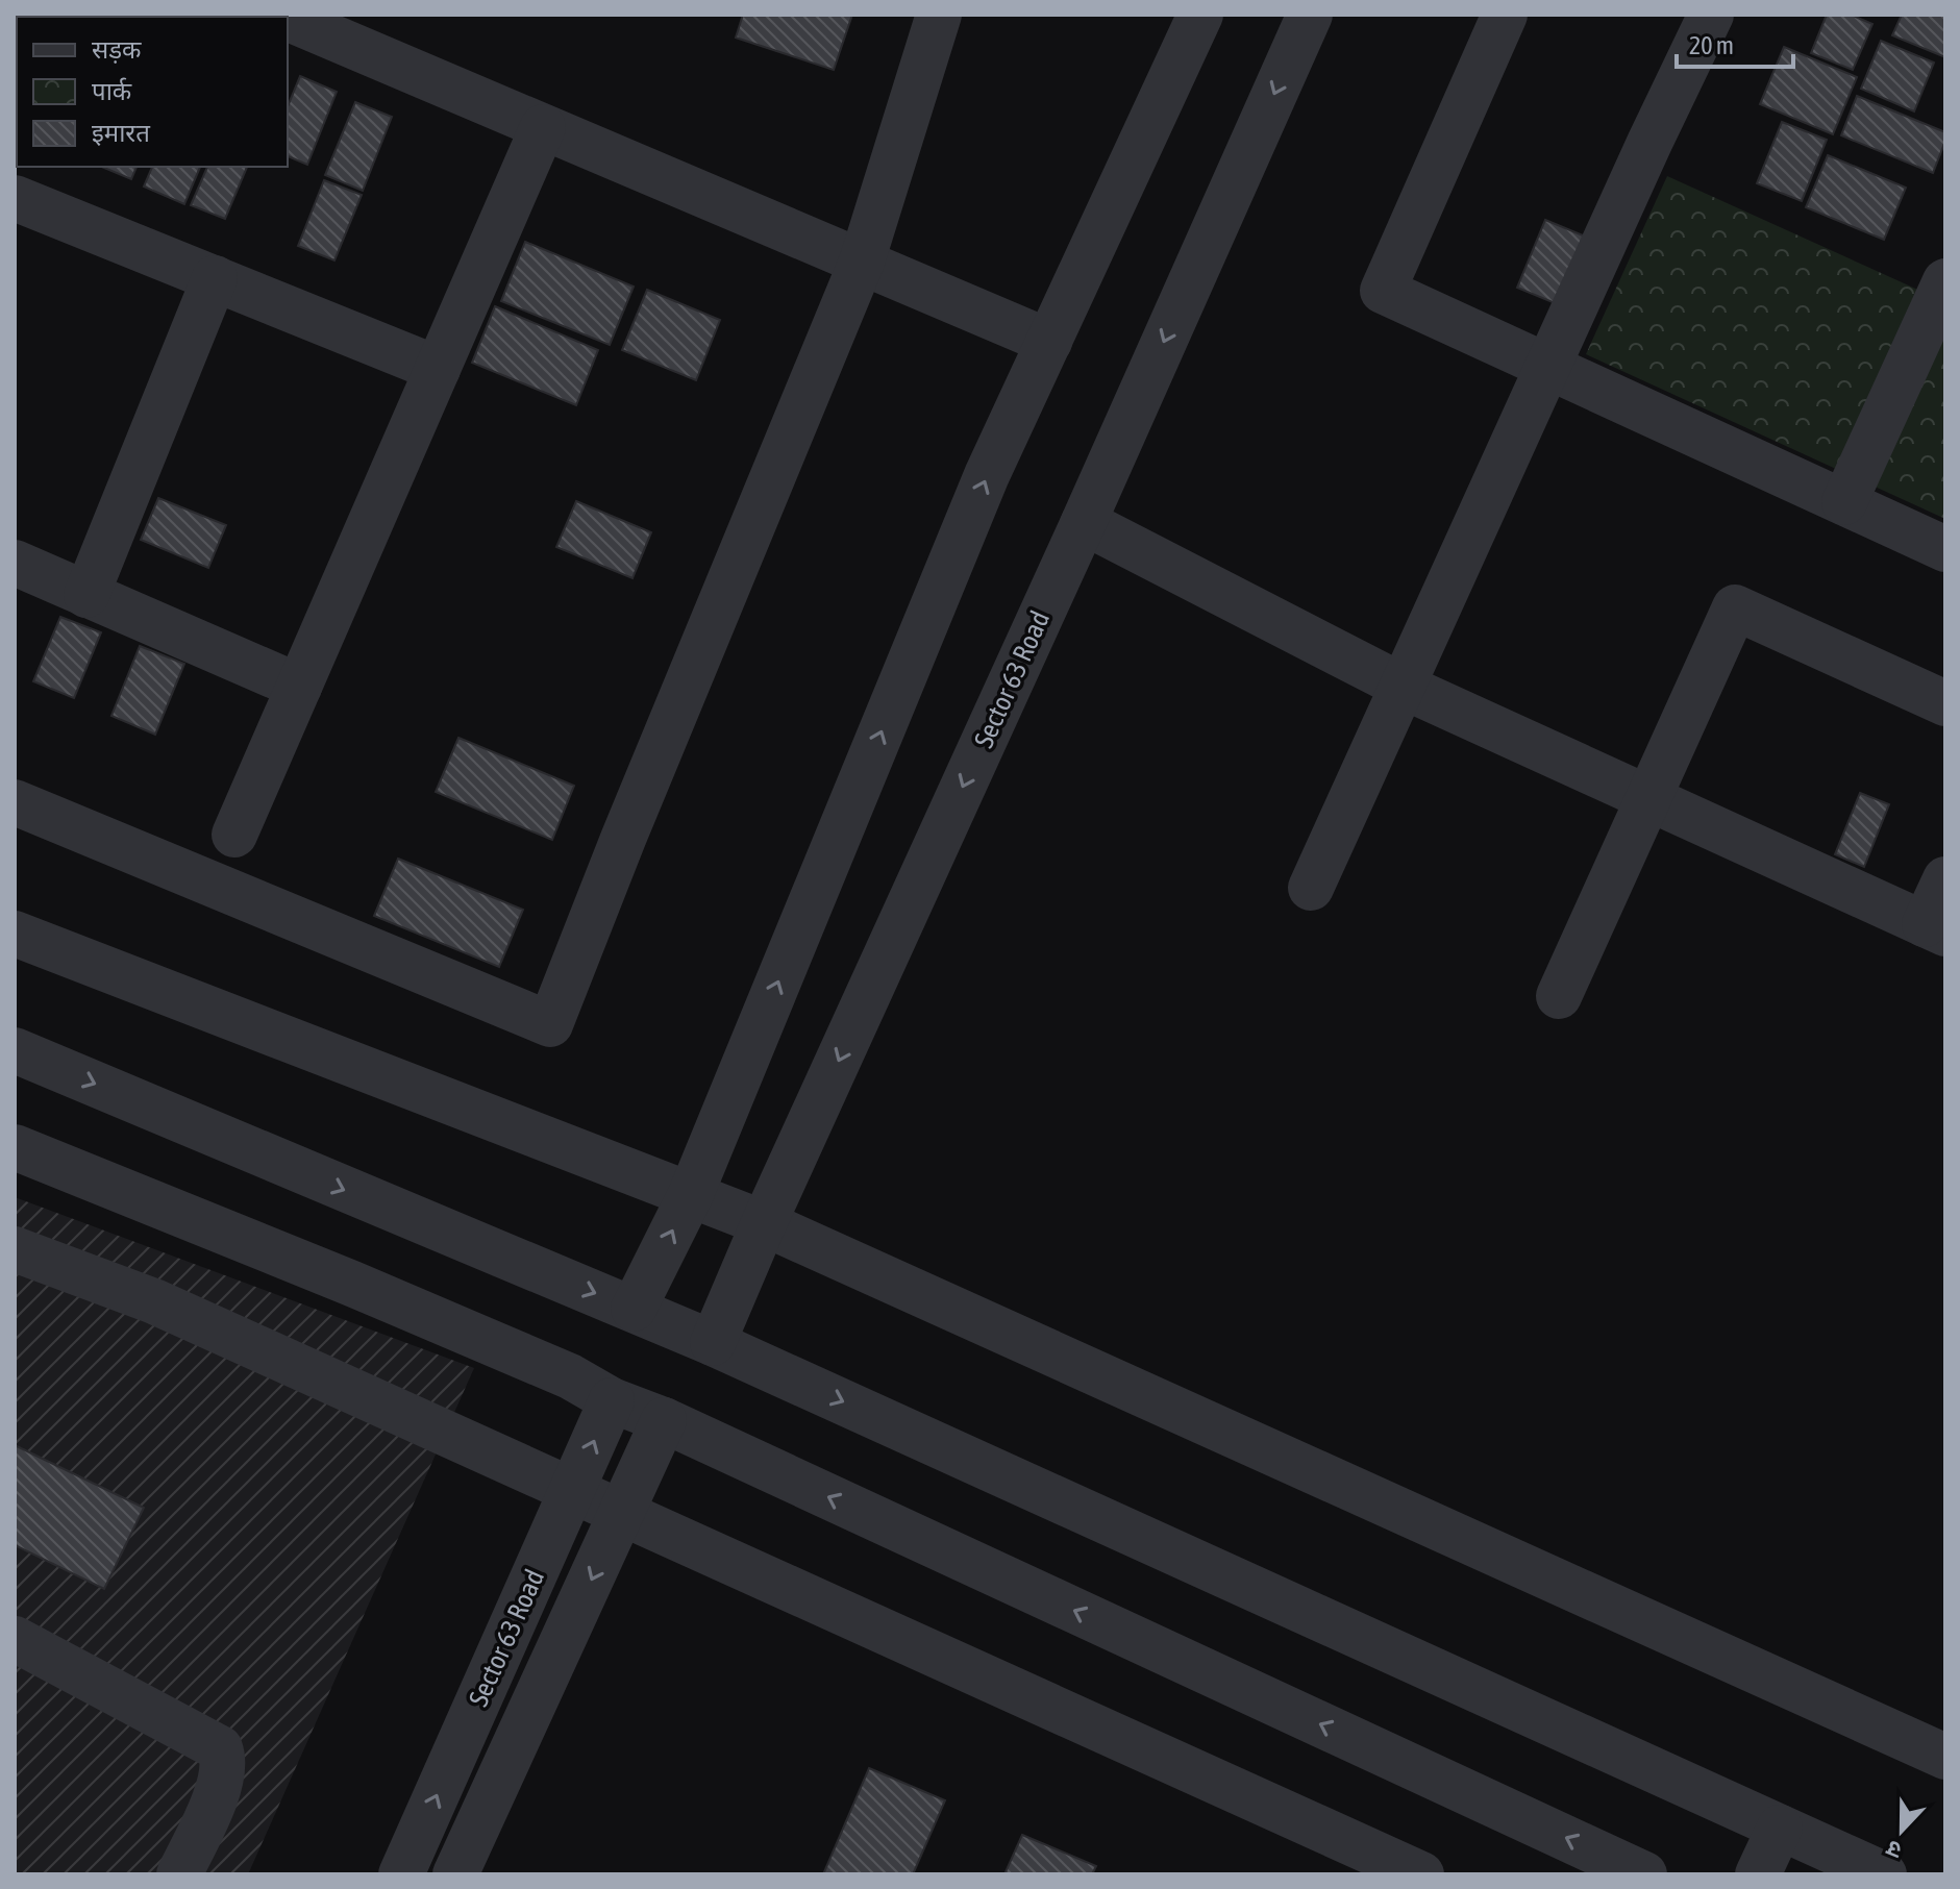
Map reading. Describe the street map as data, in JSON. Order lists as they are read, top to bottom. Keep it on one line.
{"streets":{"street":["Sector 63 Road"]},"legend":["सड़क","पार्क","इमारत"],"scale_bar":"20 m","north":"bottom"}
